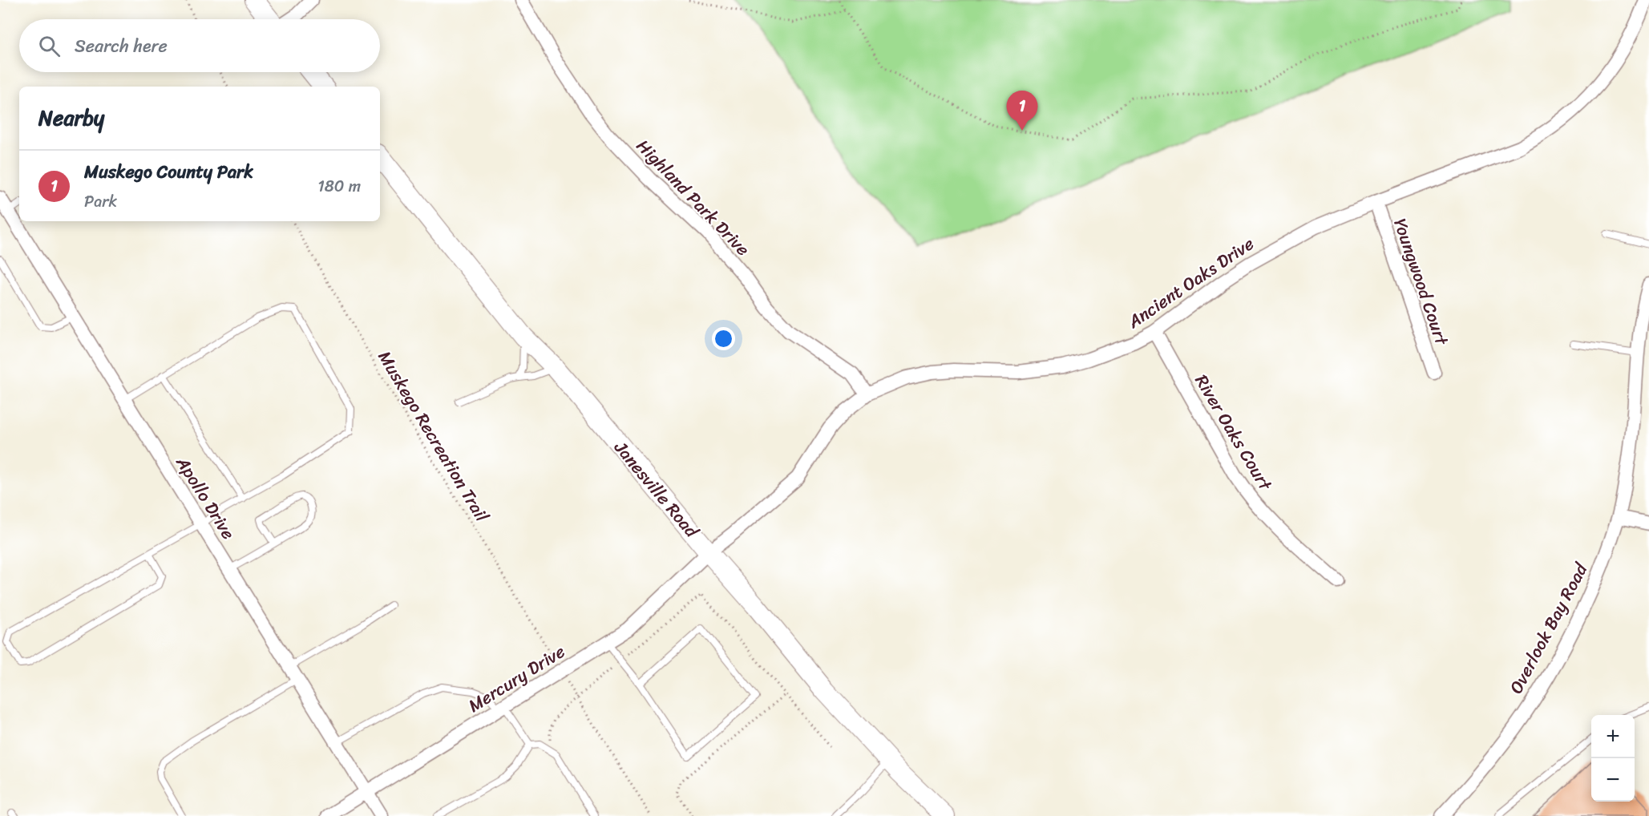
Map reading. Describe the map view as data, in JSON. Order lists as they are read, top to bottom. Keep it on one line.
{"streets":{"main road":["Janesville Road"],"street":["Highland Park Drive","Youngwood Court","Ancient Oaks Drive","River Oaks Court","Apollo Drive","Overlook Bay Road","Mercury Drive"],"path":["Muskego Recreation Trail"]},"crossings":[["Highland Park Drive","Ancient Oaks Drive"],["Youngwood Court","Ancient Oaks Drive"],["Ancient Oaks Drive","River Oaks Court"],["Ancient Oaks Drive","Janesville Road"],["Ancient Oaks Drive","Mercury Drive"],["Janesville Road","Mercury Drive"],["Apollo Drive","Mercury Drive"]],"page":{"search":"Search here","heading":"Nearby","pins":"1","list":[{"mark":"1","name":"Muskego County Park","note":"Park","value":"180 m"}],"map_buttons":["+","−"]}}
